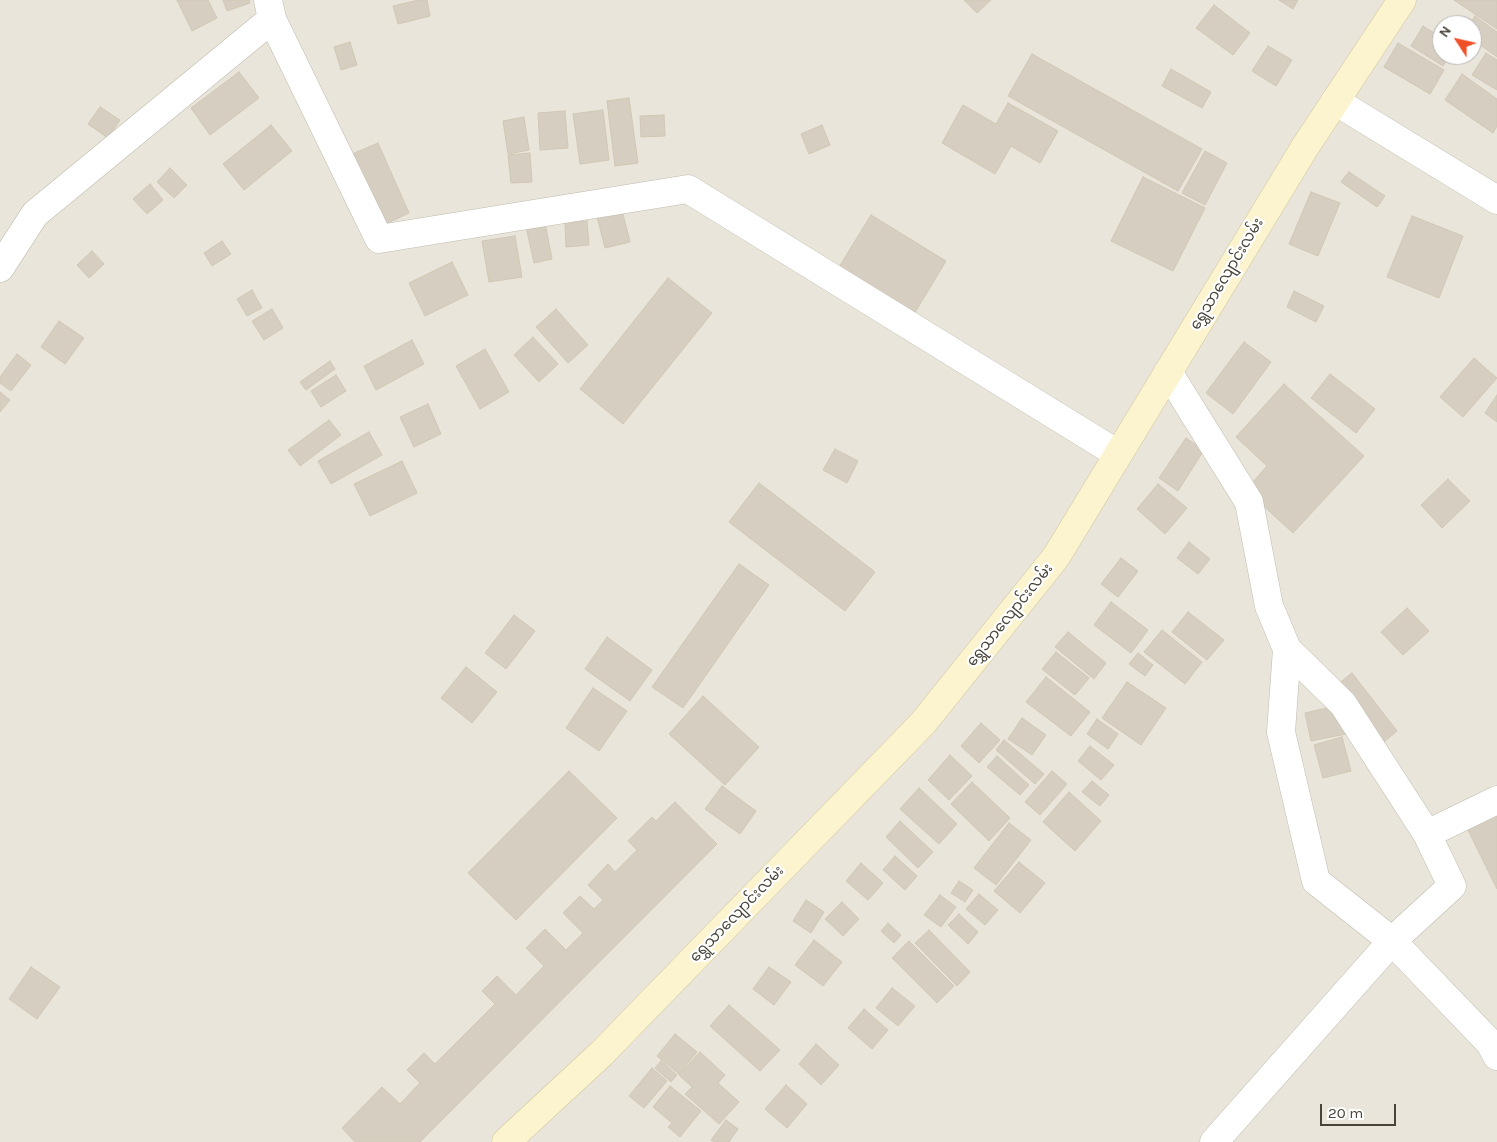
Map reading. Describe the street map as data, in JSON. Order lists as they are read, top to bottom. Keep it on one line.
{"streets":{"street":["ရွှေသာလျောင်းလမ်း"]},"scale_bar":"20 m","north":"top left"}
